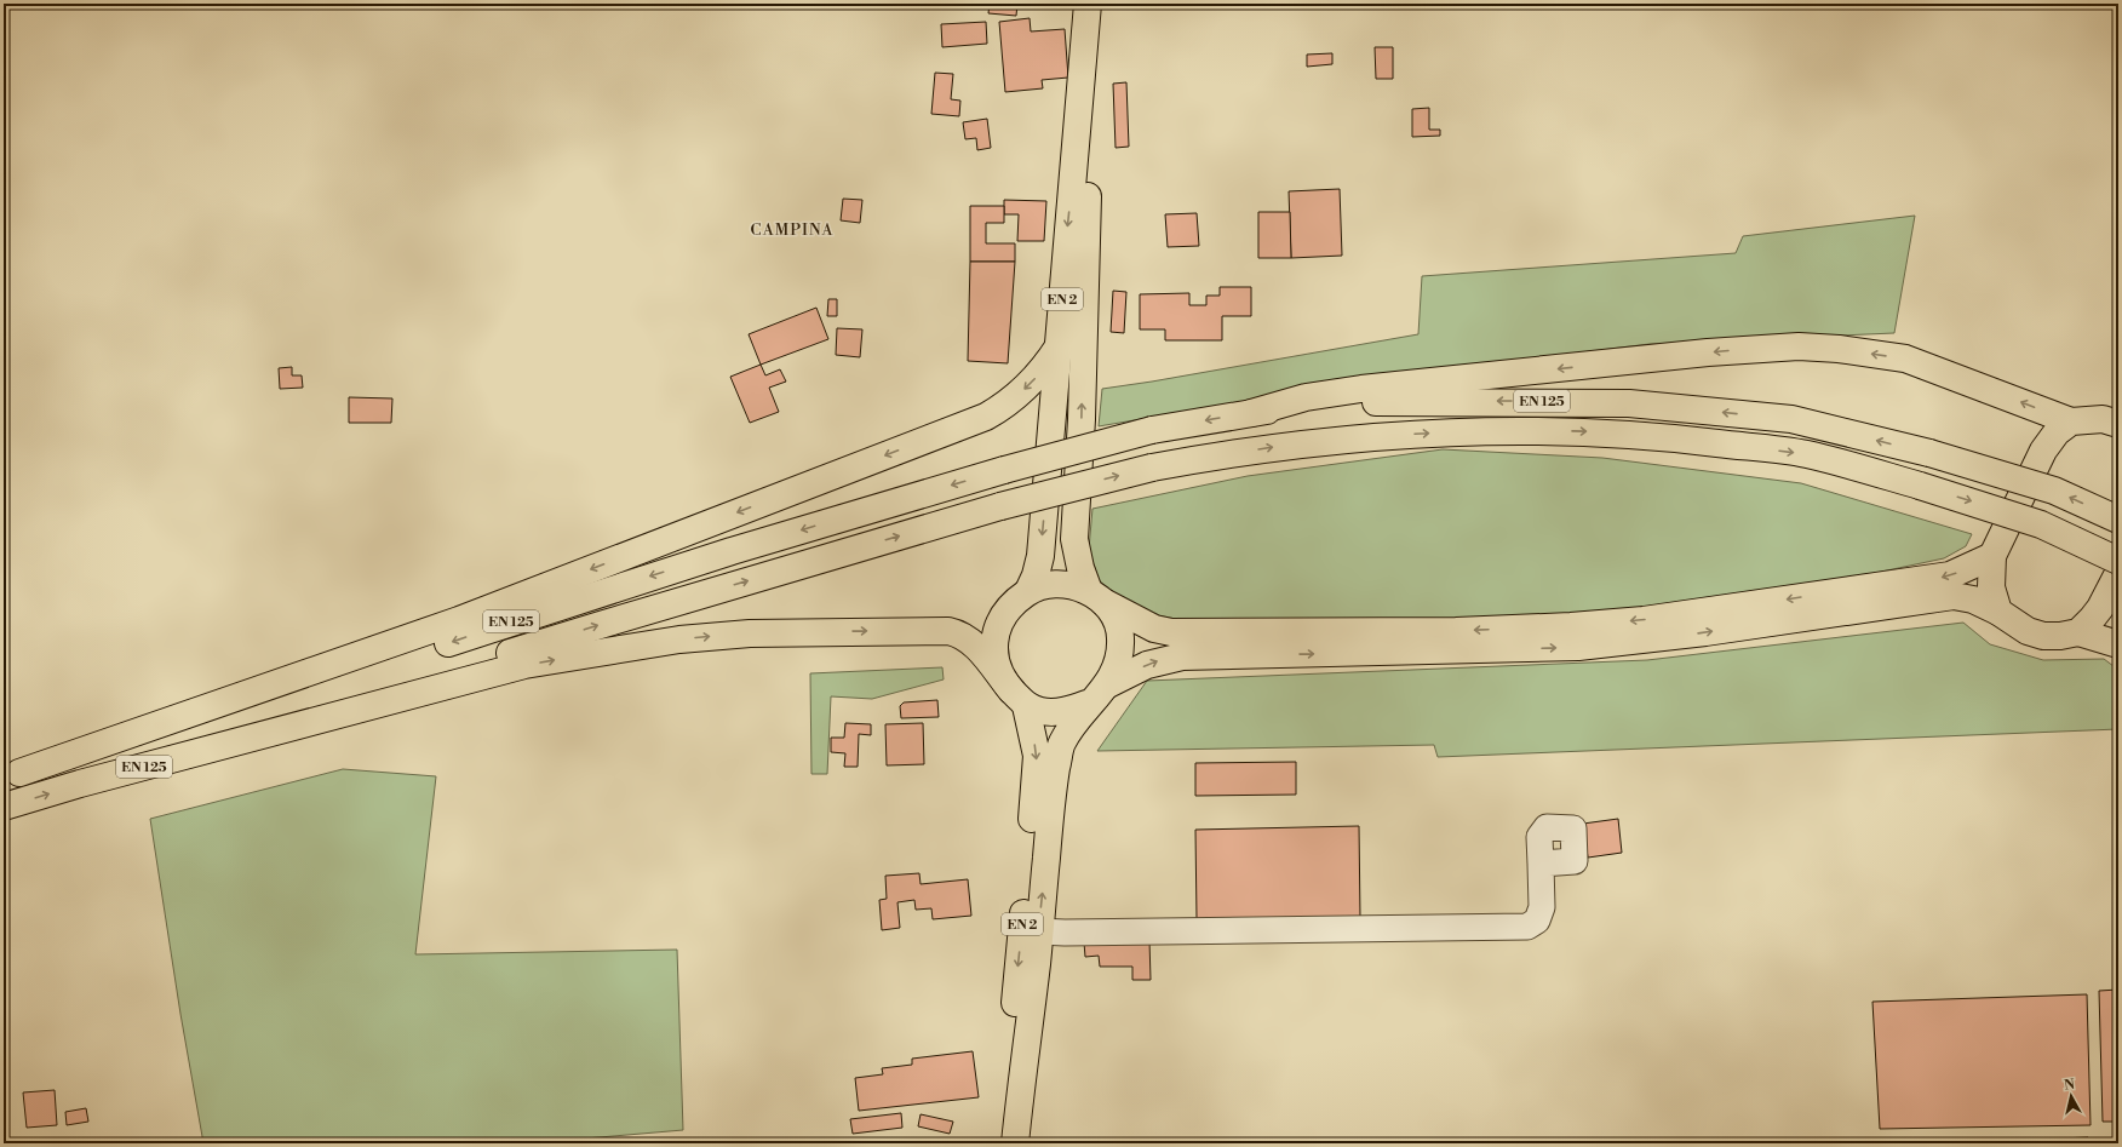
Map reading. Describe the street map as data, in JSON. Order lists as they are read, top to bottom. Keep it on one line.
{"streets":{"main road":["EN 2","EN 125"]},"districts":["CAMPINA"],"north":"top"}
